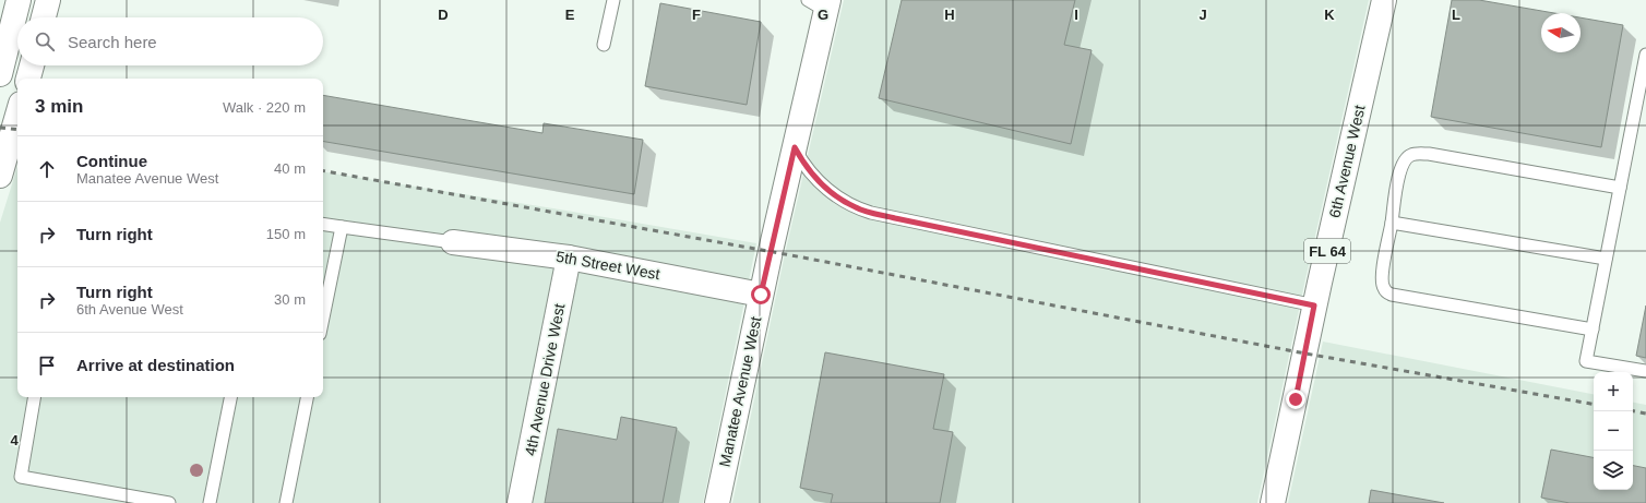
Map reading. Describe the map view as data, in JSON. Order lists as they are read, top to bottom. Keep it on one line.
{"streets":{"main road":["6th Avenue West","FL 64","5th Street West","4th Avenue Drive West","Manatee Avenue West"]},"crossings":[["5th Street West","4th Avenue Drive West"],["5th Street West","Manatee Avenue West"]],"north":"left","page":{"search":"Search here","heading":["3 min","Walk · 220 m"],"list":[["Continue","Manatee Avenue West","40 m"],["Turn right","150 m"],["Turn right","6th Avenue West","30 m"],"Arrive at destination"],"map_buttons":["+","−"]},"grid":{"columns":["D","E","F","G","H","I","J","K","L"],"rows":["4"]}}
